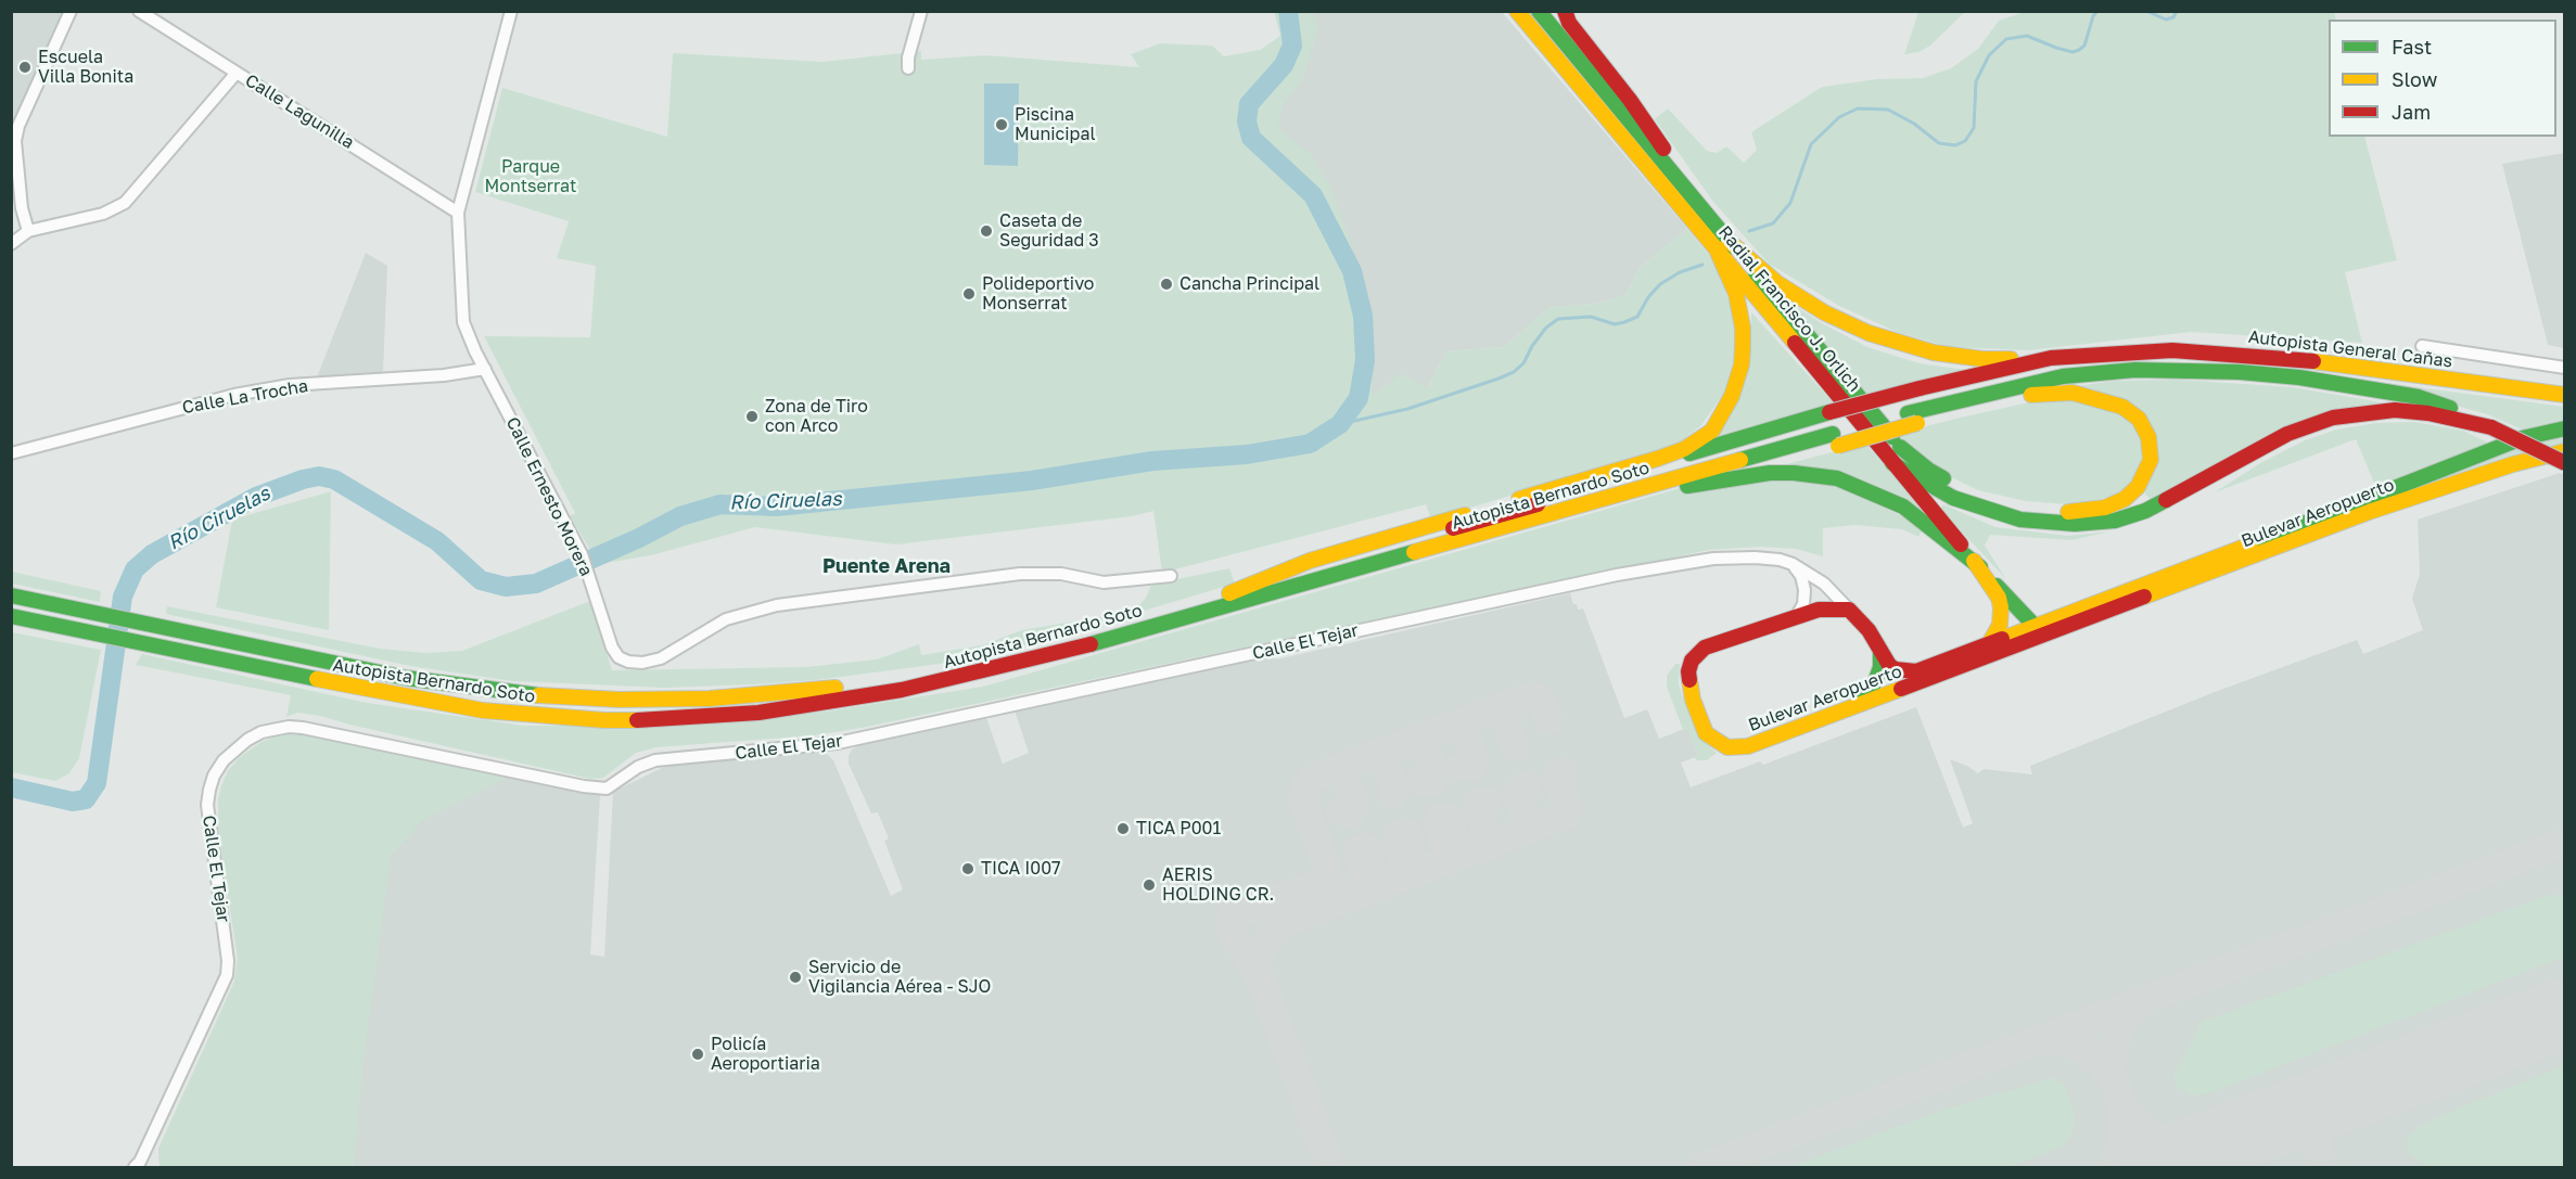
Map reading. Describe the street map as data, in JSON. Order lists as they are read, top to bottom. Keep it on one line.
{"streets":{"main road":["Radial Francisco J. Orlich","Autopista General Cañas","Autopista Bernardo Soto","Bulevar Aeropuerto"],"street":["Calle Lagunilla","Calle La Trocha","Calle Ernesto Morera","Calle El Tejar"]},"crossings":[["Calle Lagunilla","Calle Ernesto Morera"],["Radial Francisco J. Orlich","Autopista Bernardo Soto"],["Radial Francisco J. Orlich","Bulevar Aeropuerto"],["Autopista General Cañas","Autopista Bernardo Soto"],["Calle La Trocha","Calle Ernesto Morera"],["Bulevar Aeropuerto","Calle El Tejar"]],"districts":["Puente Arena"],"water":["Río Ciruelas"],"parks":["Parque Montserrat"],"places":["Escuela Villa Bonita","Piscina Municipal","Caseta de Seguridad 3","Cancha Principal","Polideportivo Monserrat","Zona de Tiro con Arco","TICA P001","TICA I007","AERIS HOLDING CR.","Servicio de Vigilancia Aérea - SJO","Policía Aeroportiaria"],"legend":["Fast","Slow","Jam"]}
